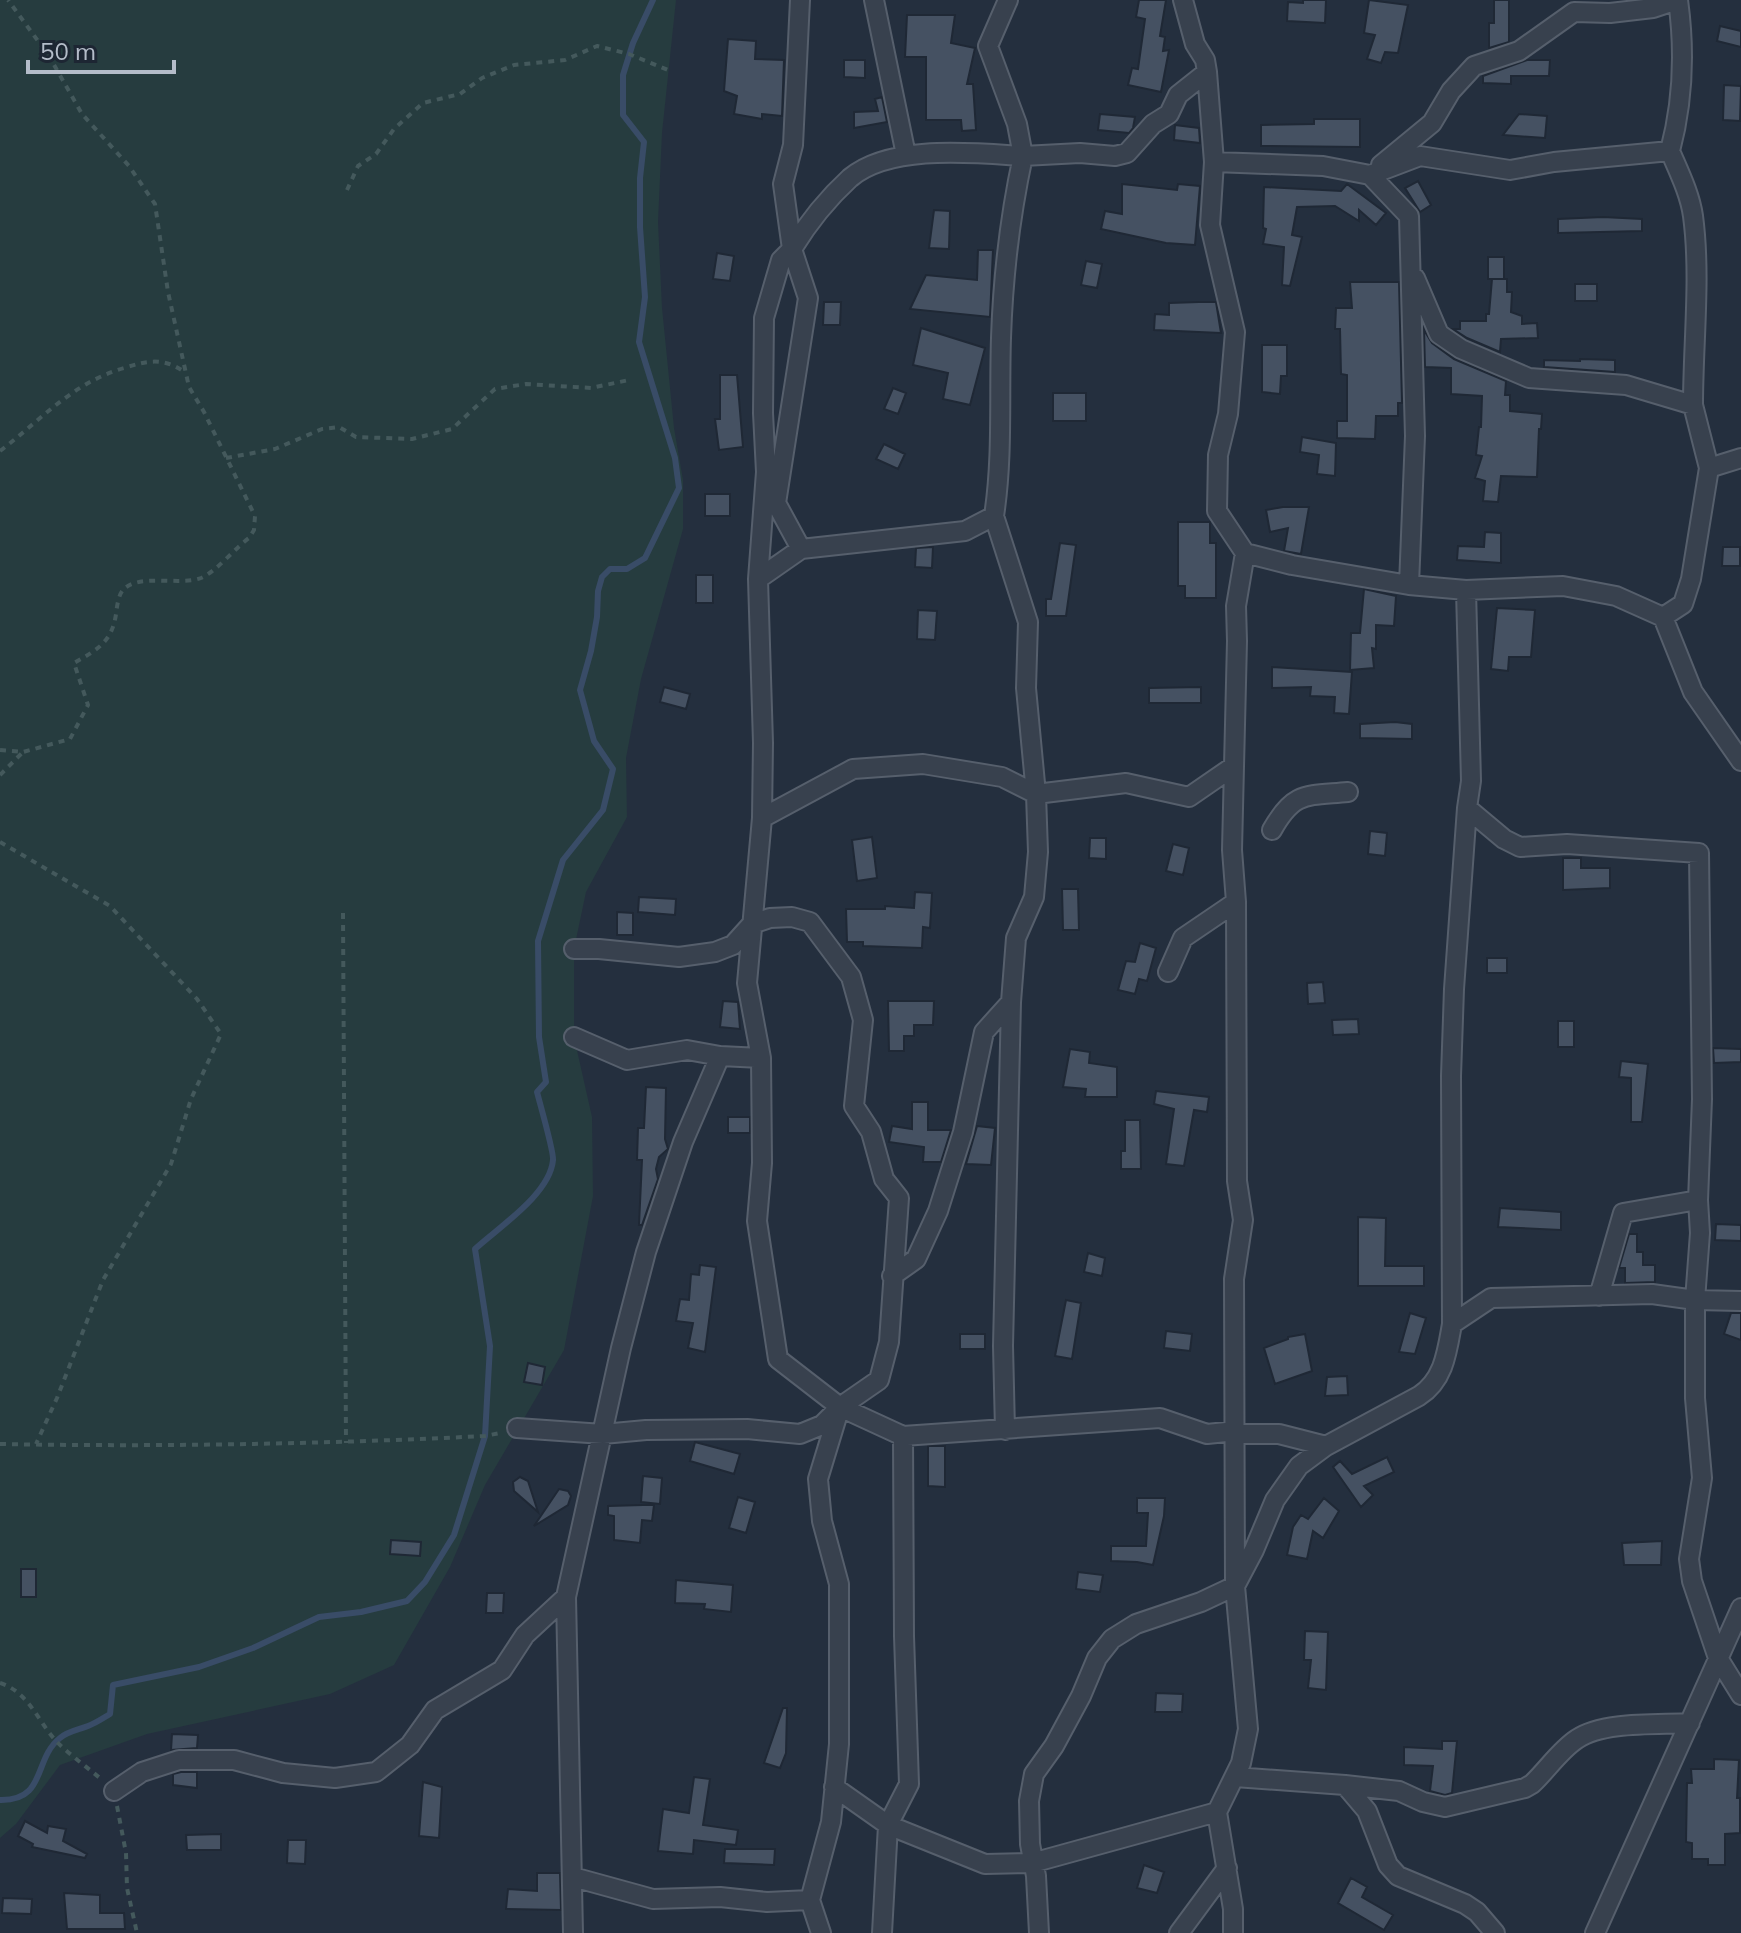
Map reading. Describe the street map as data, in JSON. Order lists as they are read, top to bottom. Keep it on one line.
{"scale_bar":"50 m"}
